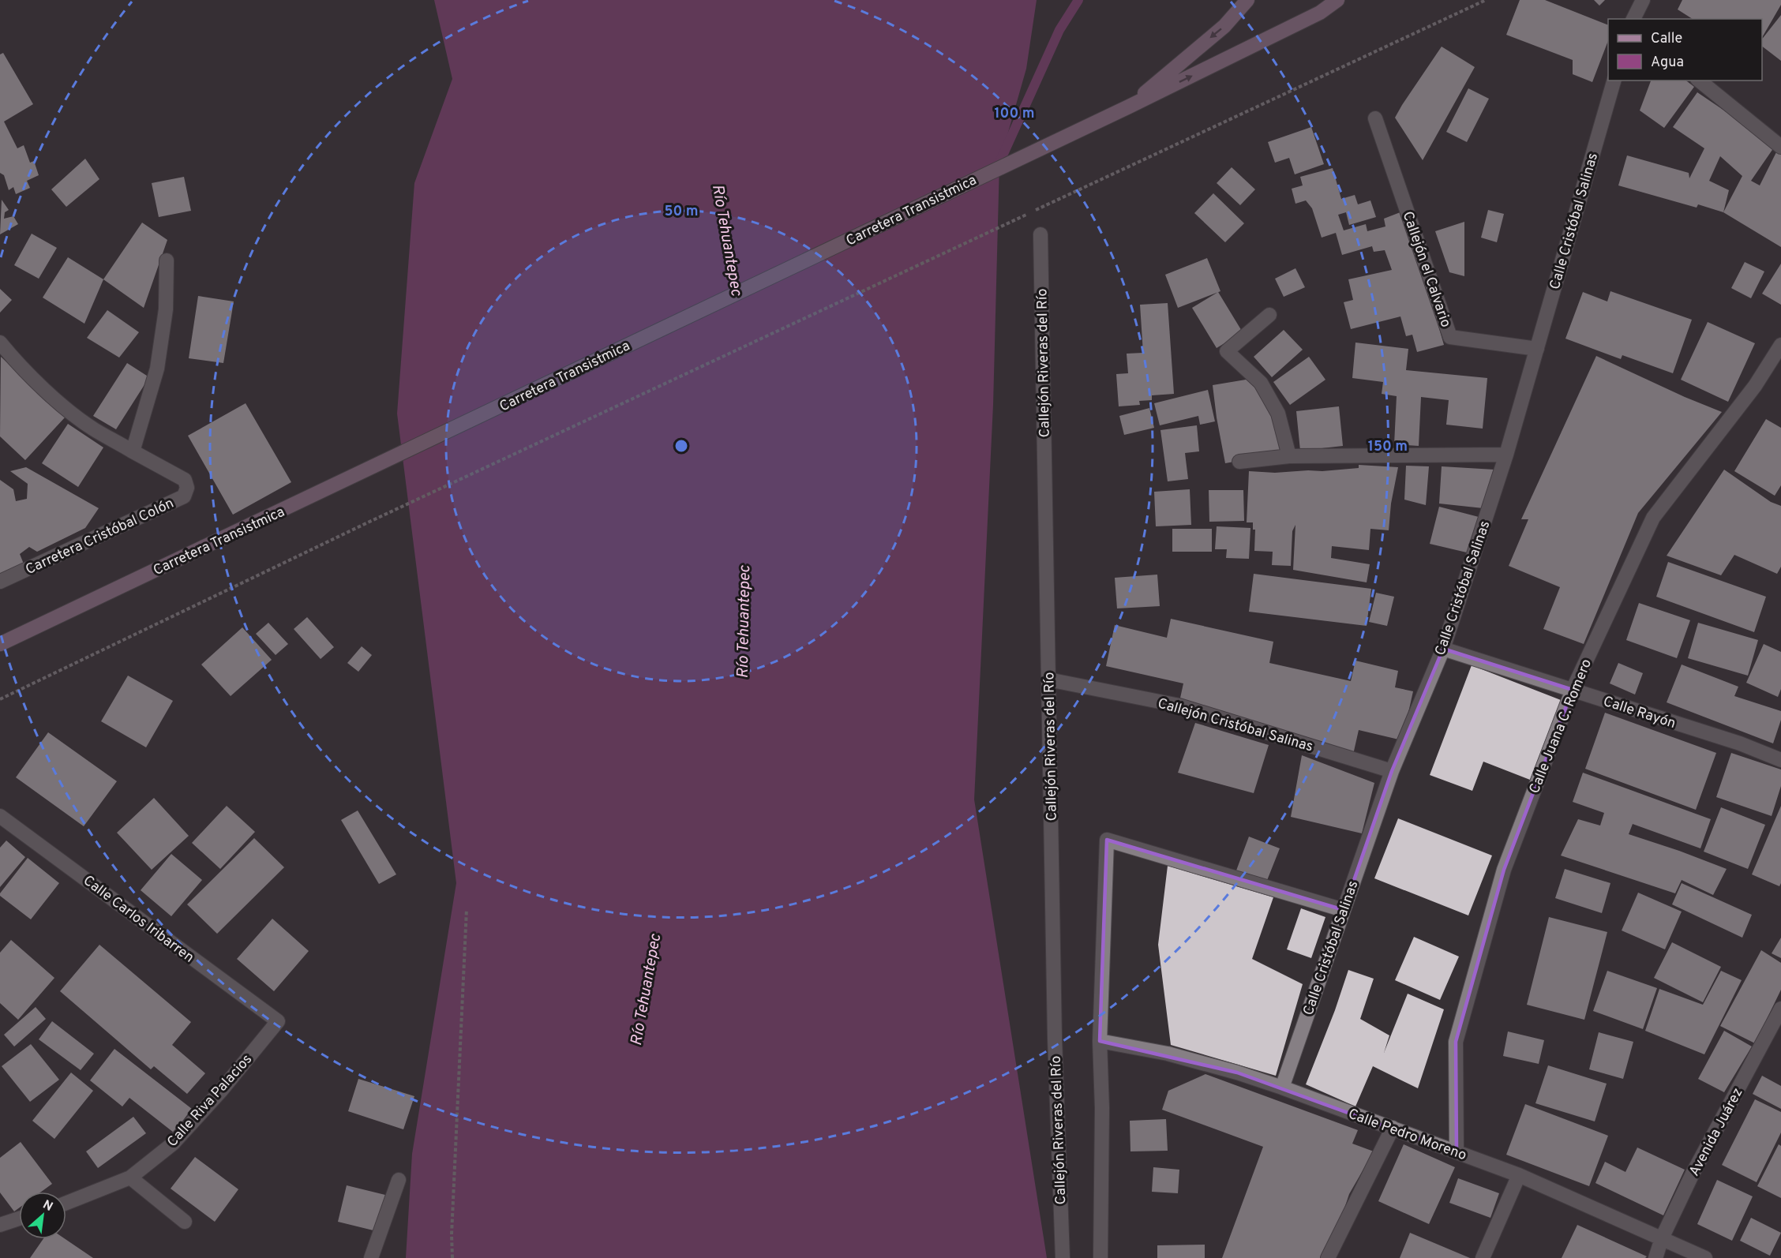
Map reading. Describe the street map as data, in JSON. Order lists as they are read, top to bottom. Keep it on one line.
{"streets":{"main road":["Carretera Transistmica"],"street":["Calle Cristóbal Salinas","Callejón el Calvario","Callejón Riveras del Río","Carretera Cristóbal Colón","Calle Rayón","Callejón Cristóbal Salinas","Calle Juana C. Romero","Calle Carlos Iribarren","Calle Riva Palacios","Avenida Juárez","Calle Pedro Moreno"]},"crossings":[["Calle Cristóbal Salinas","Callejón el Calvario"],["Calle Cristóbal Salinas","Calle Rayón"],["Calle Cristóbal Salinas","Callejón Cristóbal Salinas"],["Calle Cristóbal Salinas","Calle Pedro Moreno"],["Callejón Riveras del Río","Callejón Cristóbal Salinas"],["Calle Rayón","Calle Juana C. Romero"],["Calle Juana C. Romero","Calle Pedro Moreno"],["Calle Carlos Iribarren","Calle Riva Palacios"],["Avenida Juárez","Calle Pedro Moreno"]],"water":["Río Tehuantepec"],"legend":["Calle","Agua"],"north":"top right","rings":["100 m","50 m","150 m"]}
